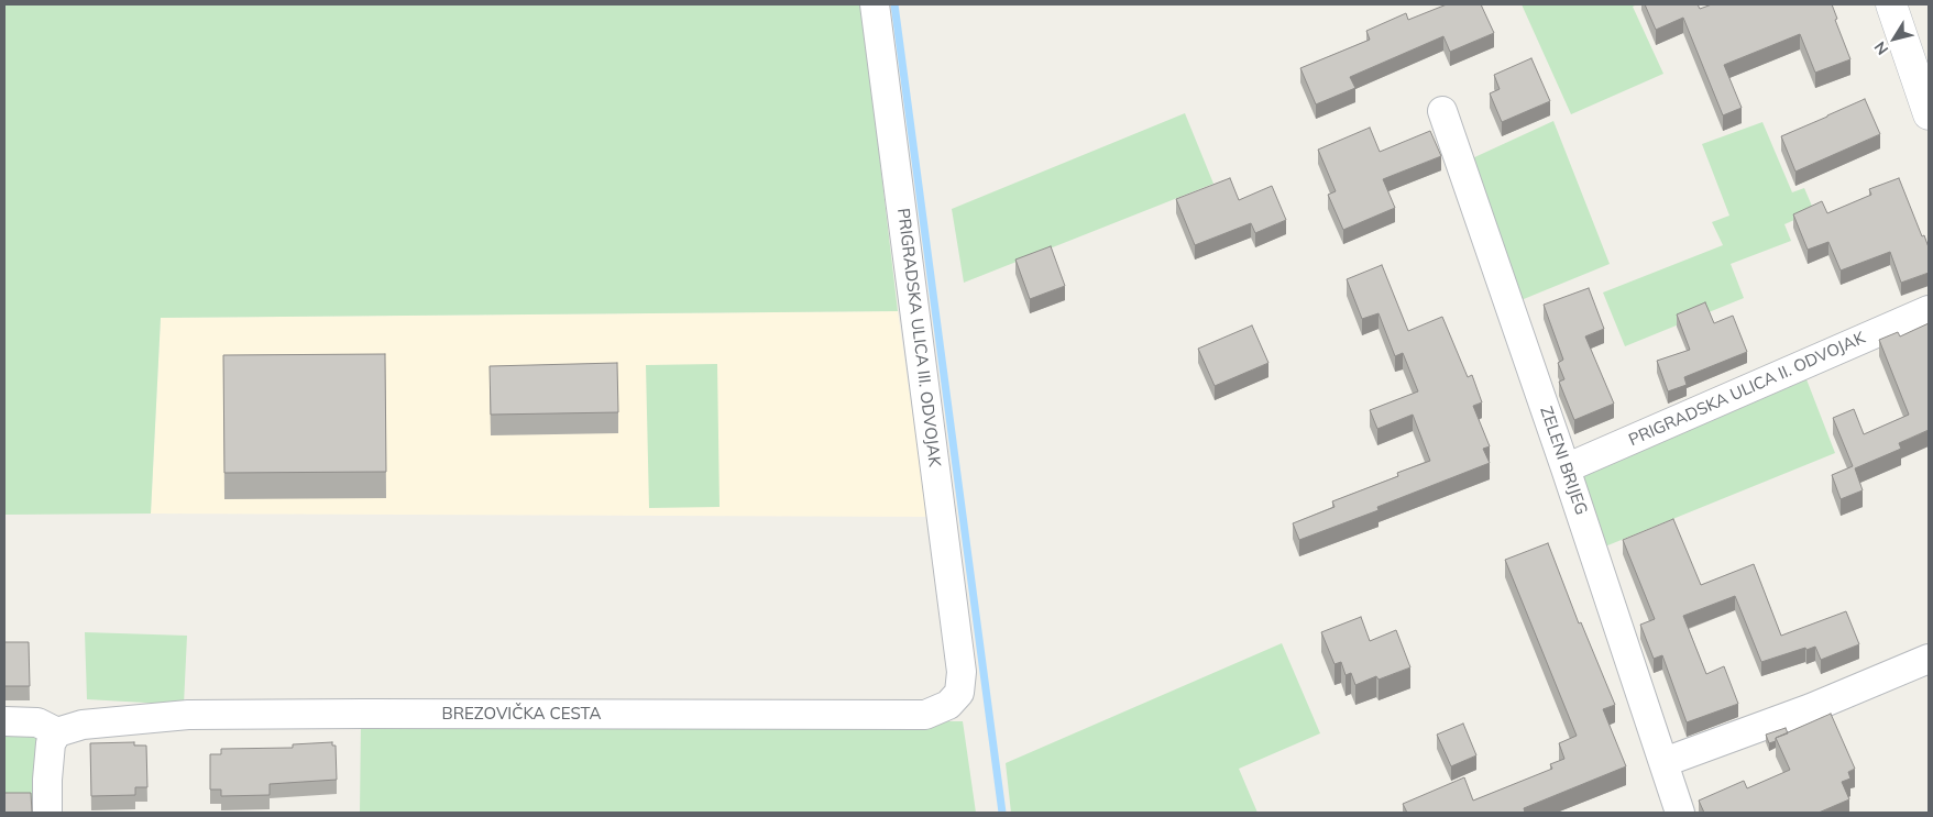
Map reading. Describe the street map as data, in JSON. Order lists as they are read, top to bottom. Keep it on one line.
{"streets":{"street":["PRIGRADSKA ULICA III. ODVOJAK","PRIGRADSKA ULICA II. ODVOJAK","ZELENI BRIJEG","BREZOVIČKA CESTA"]},"crossings":[["PRIGRADSKA ULICA III. ODVOJAK","BREZOVIČKA CESTA"],["PRIGRADSKA ULICA II. ODVOJAK","ZELENI BRIJEG"]],"north":"bottom left"}
